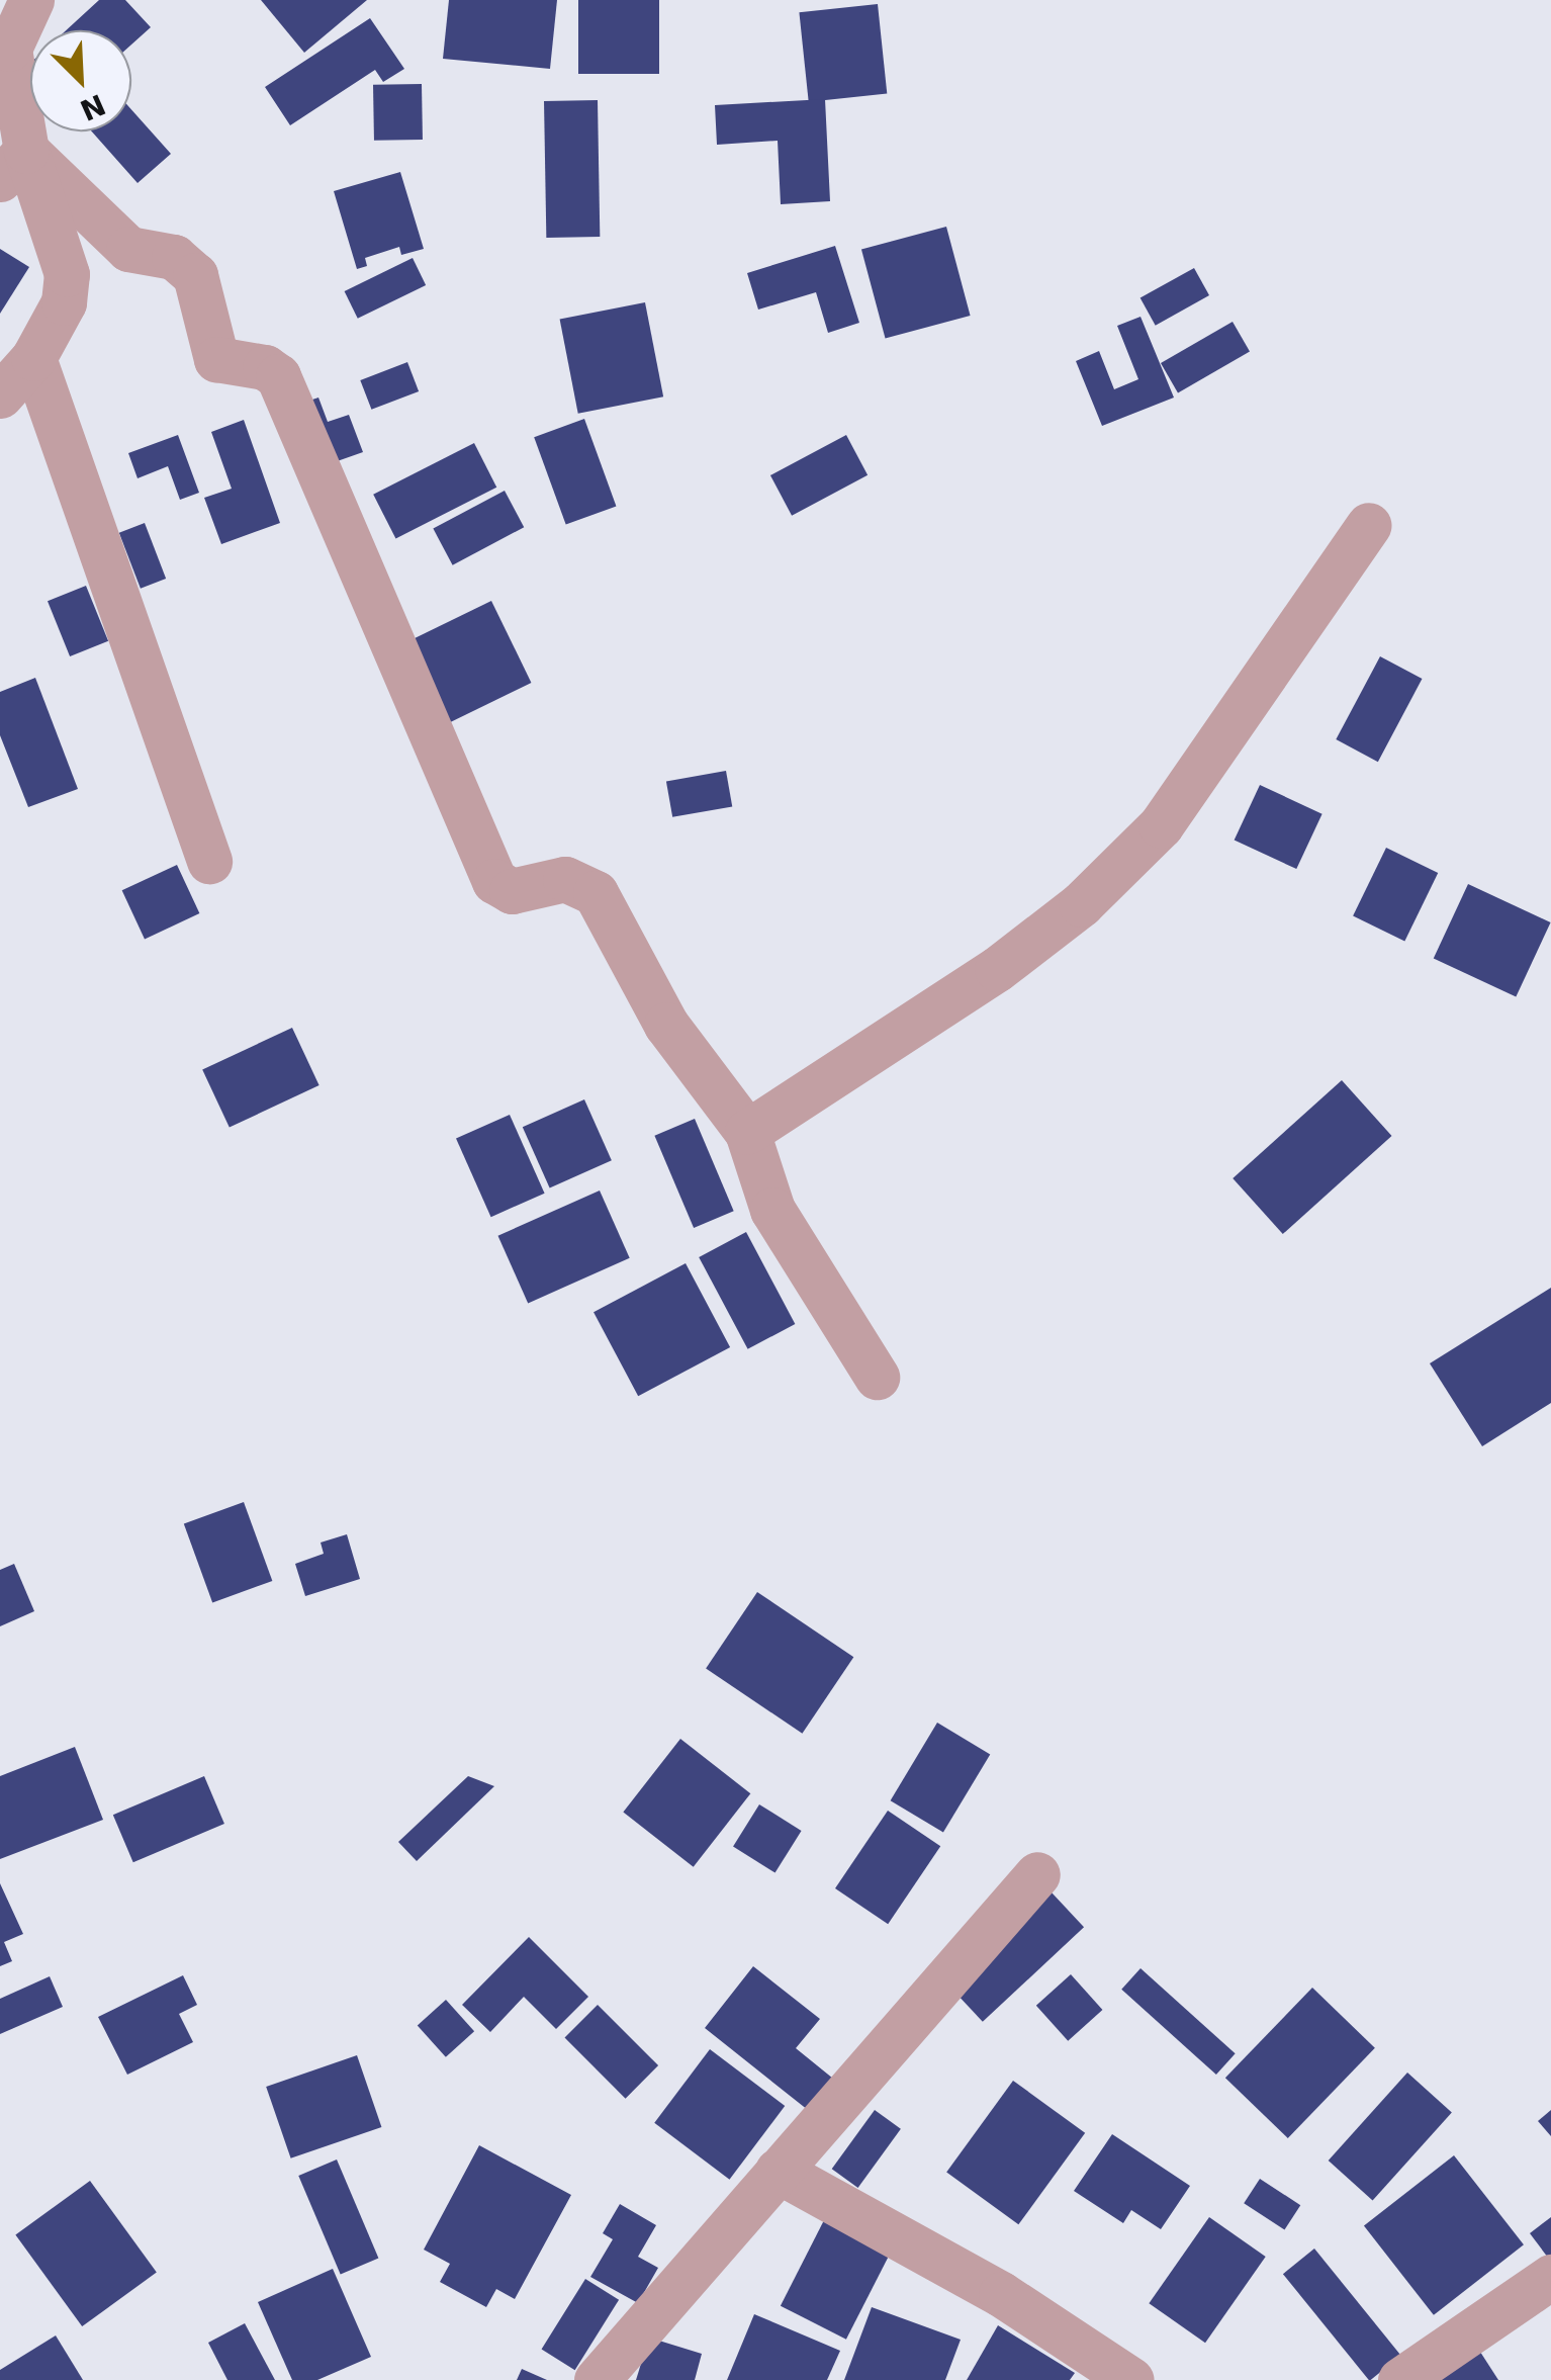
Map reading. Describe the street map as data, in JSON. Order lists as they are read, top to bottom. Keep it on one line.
{"north":"bottom right"}
